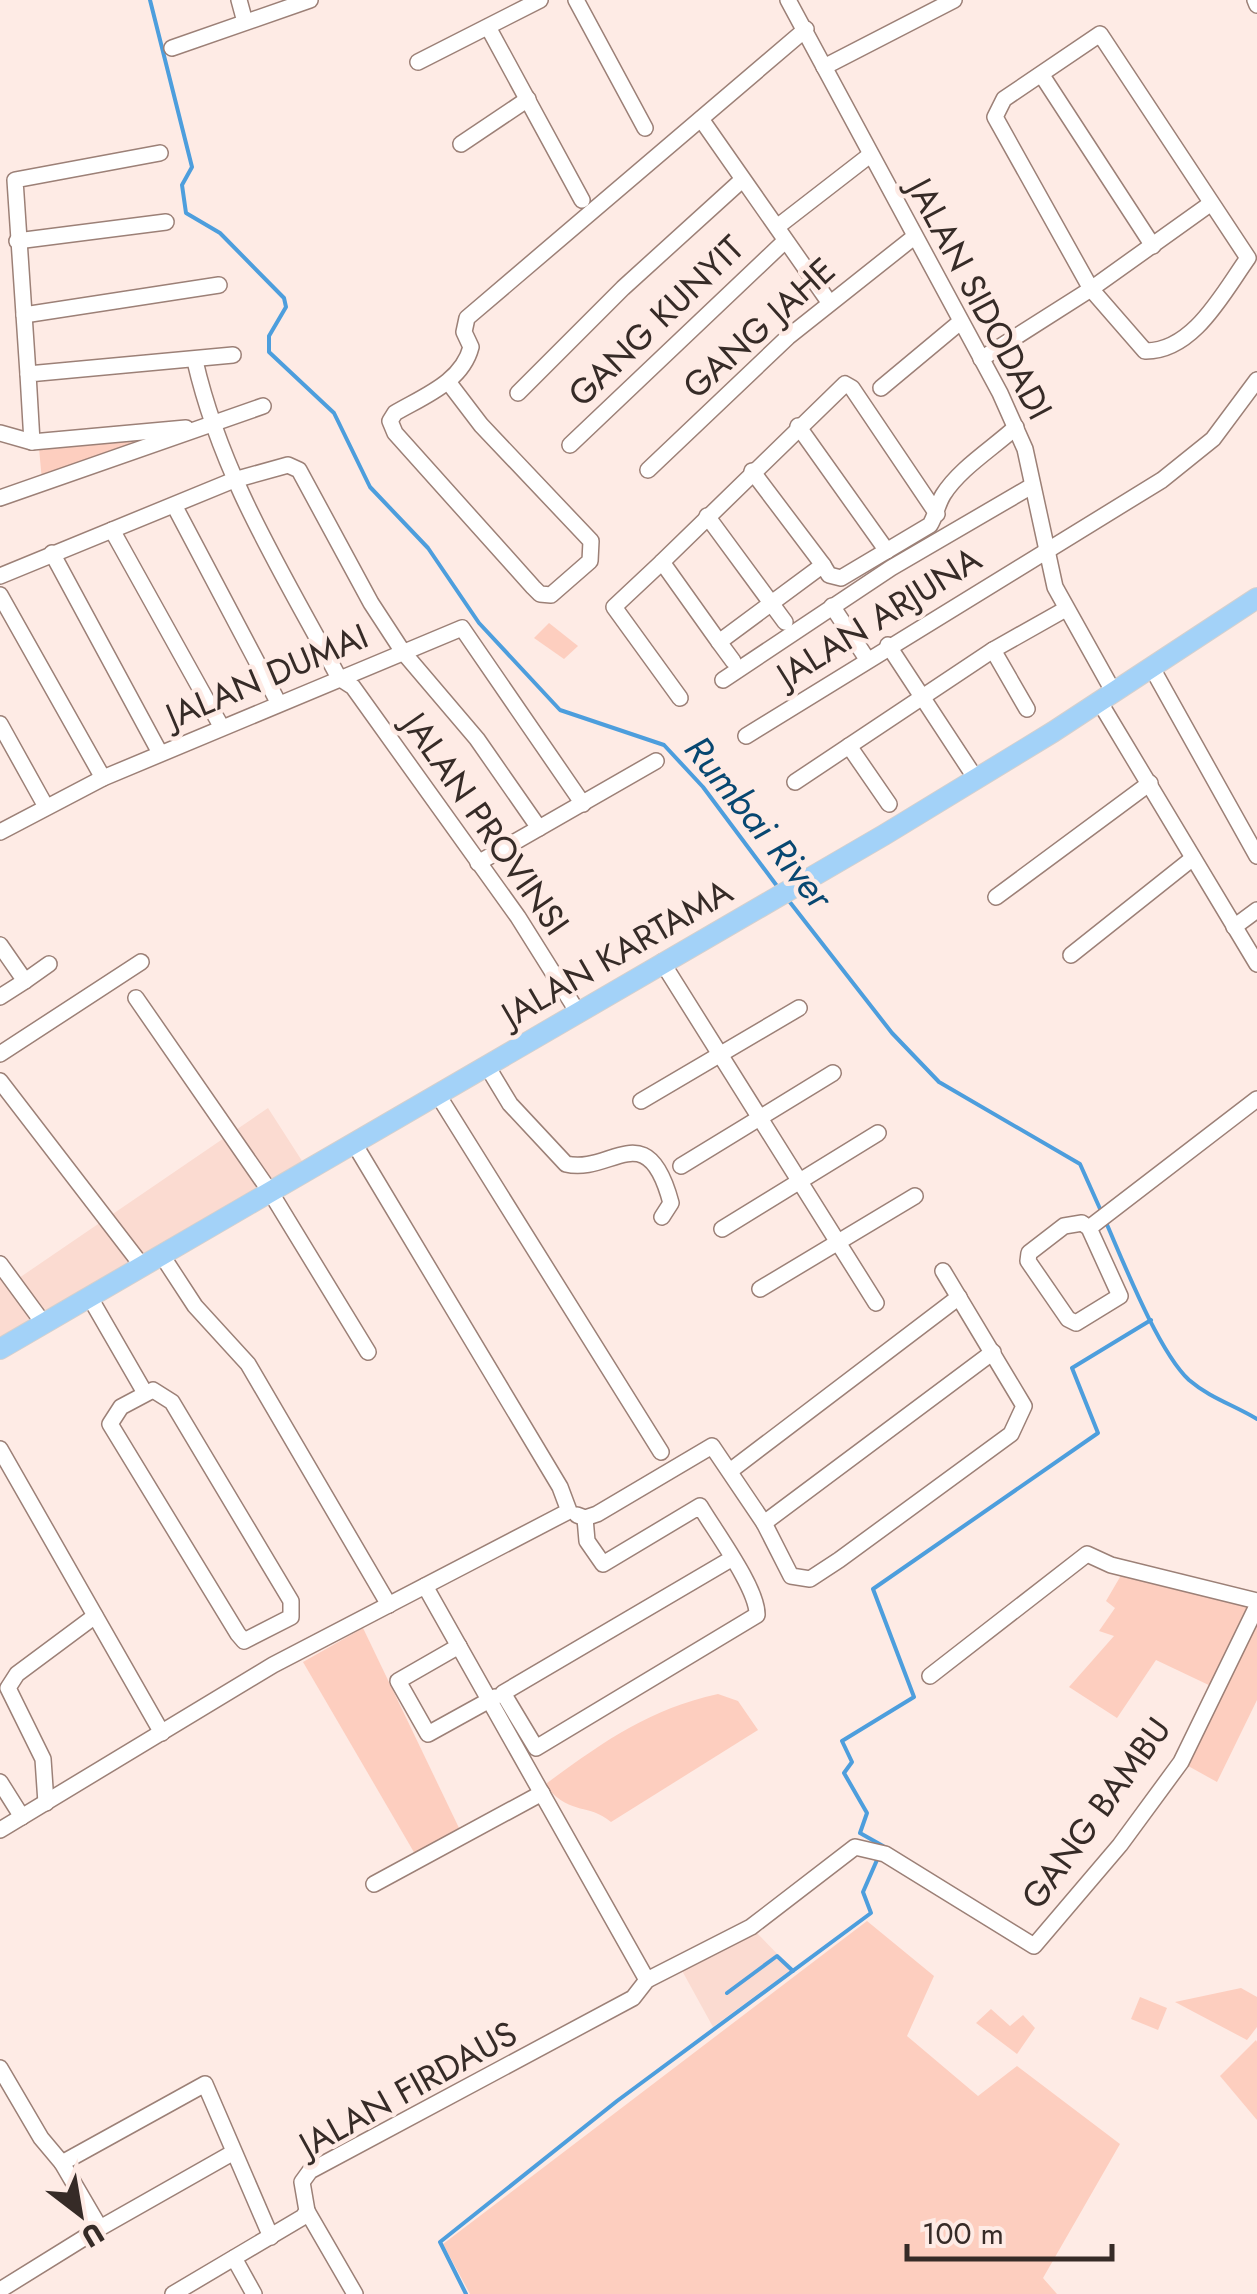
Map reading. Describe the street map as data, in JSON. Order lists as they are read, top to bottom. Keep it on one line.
{"streets":{"main road":["JALAN KARTAMA"],"street":["JALAN SIDODADI","GANG KUNYIT","GANG JAHE","JALAN ARJUNA","JALAN DUMAI","JALAN PROVINSI","GANG BAMBU","JALAN FIRDAUS"]},"crossings":[["JALAN SIDODADI","GANG KUNYIT"],["JALAN SIDODADI","GANG JAHE"],["JALAN SIDODADI","JALAN ARJUNA"],["JALAN SIDODADI","JALAN KARTAMA"],["JALAN DUMAI","JALAN PROVINSI"],["JALAN PROVINSI","JALAN KARTAMA"],["GANG BAMBU","JALAN FIRDAUS"]],"water":["Rumbai River"],"scale_bar":"100 m","north":"bottom right"}
